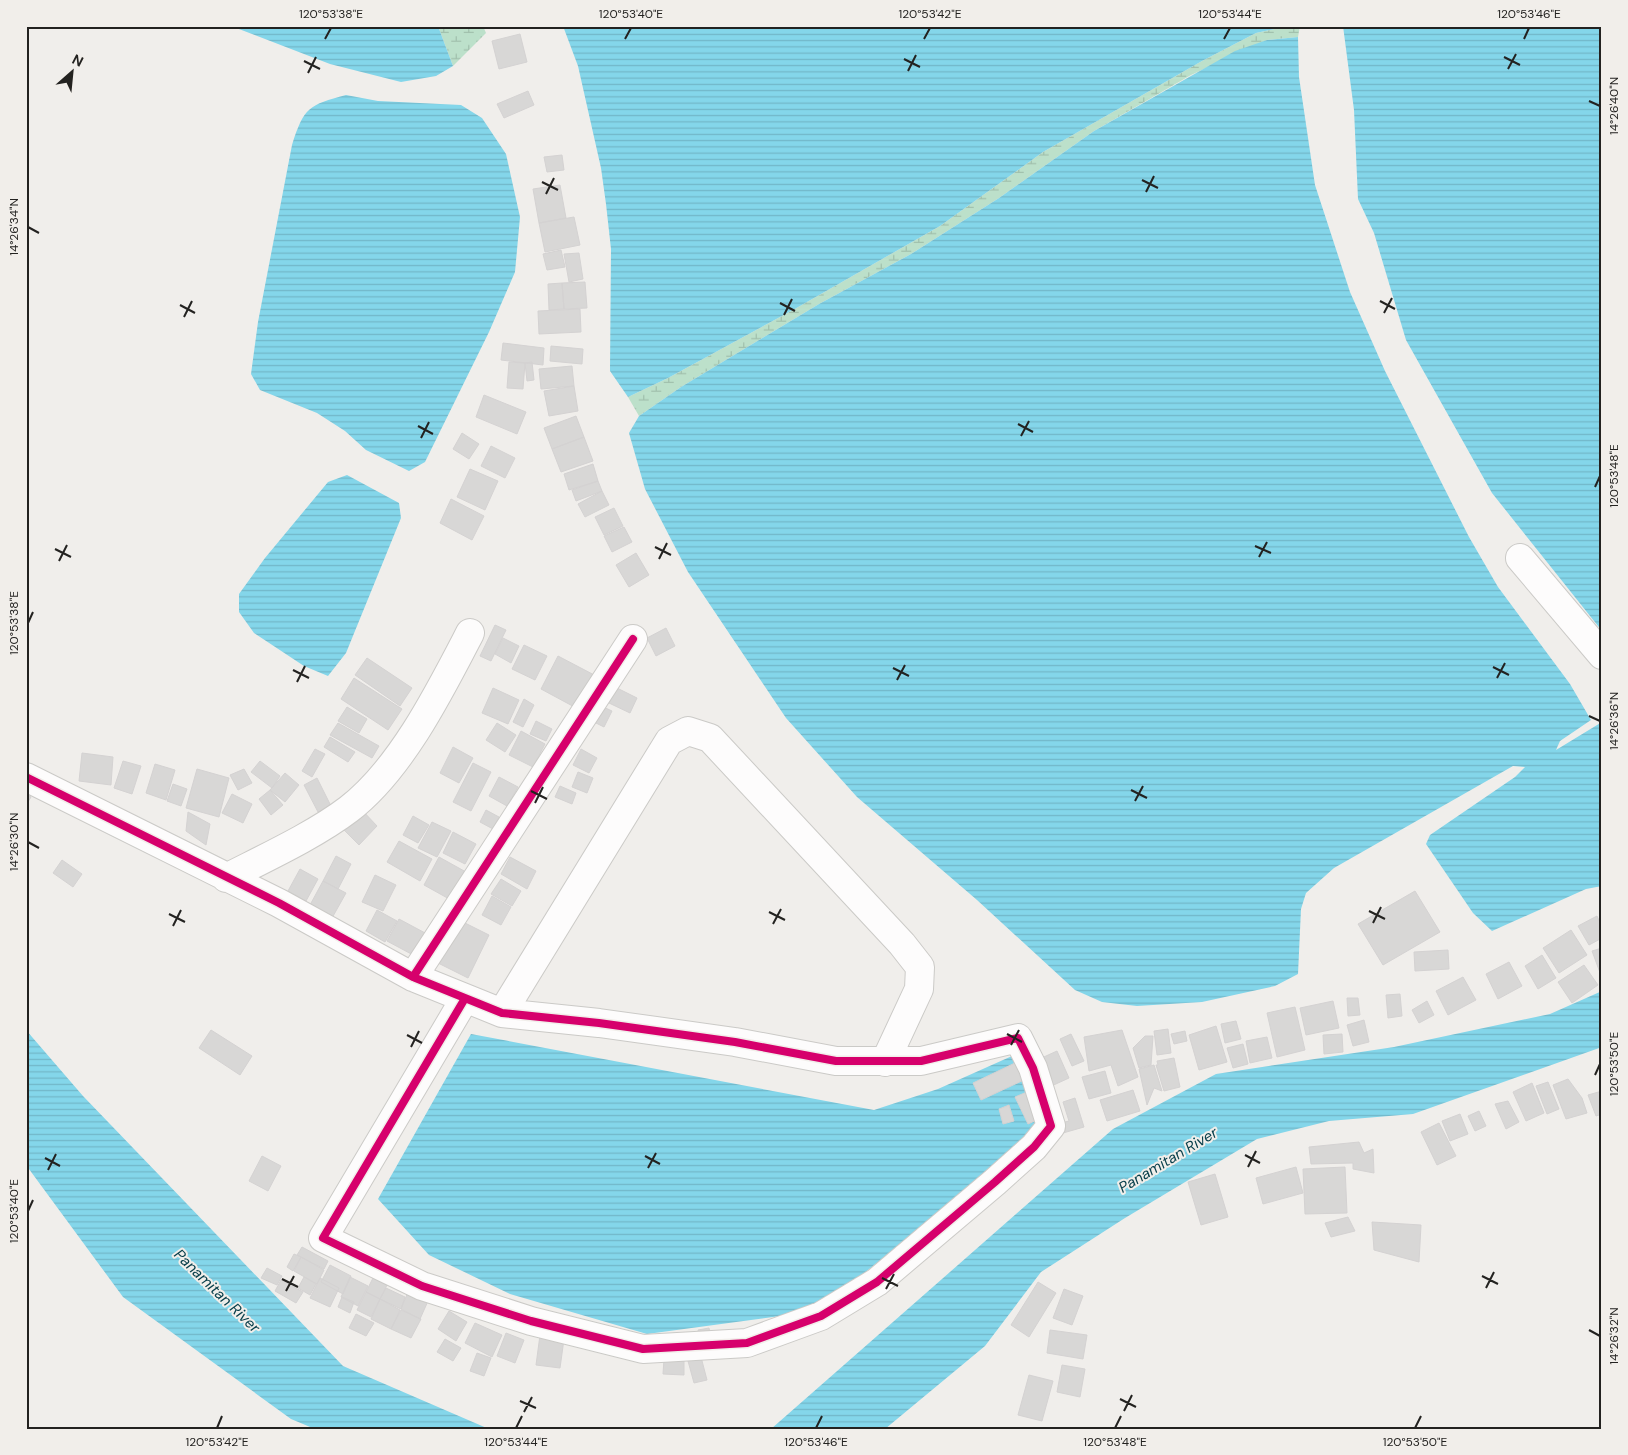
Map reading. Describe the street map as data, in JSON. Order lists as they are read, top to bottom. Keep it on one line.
{"water":["Panamitan River"],"north":"top right","coordinates":["120°53'38\"E","120°53'40\"E","120°53'42\"E","120°53'44\"E","120°53'46\"E","14°26'40\"N","14°26'34\"N","120°53'48\"E","14°26'36\"N","14°26'30\"N","120°53'50\"E","14°26'32\"N"]}
